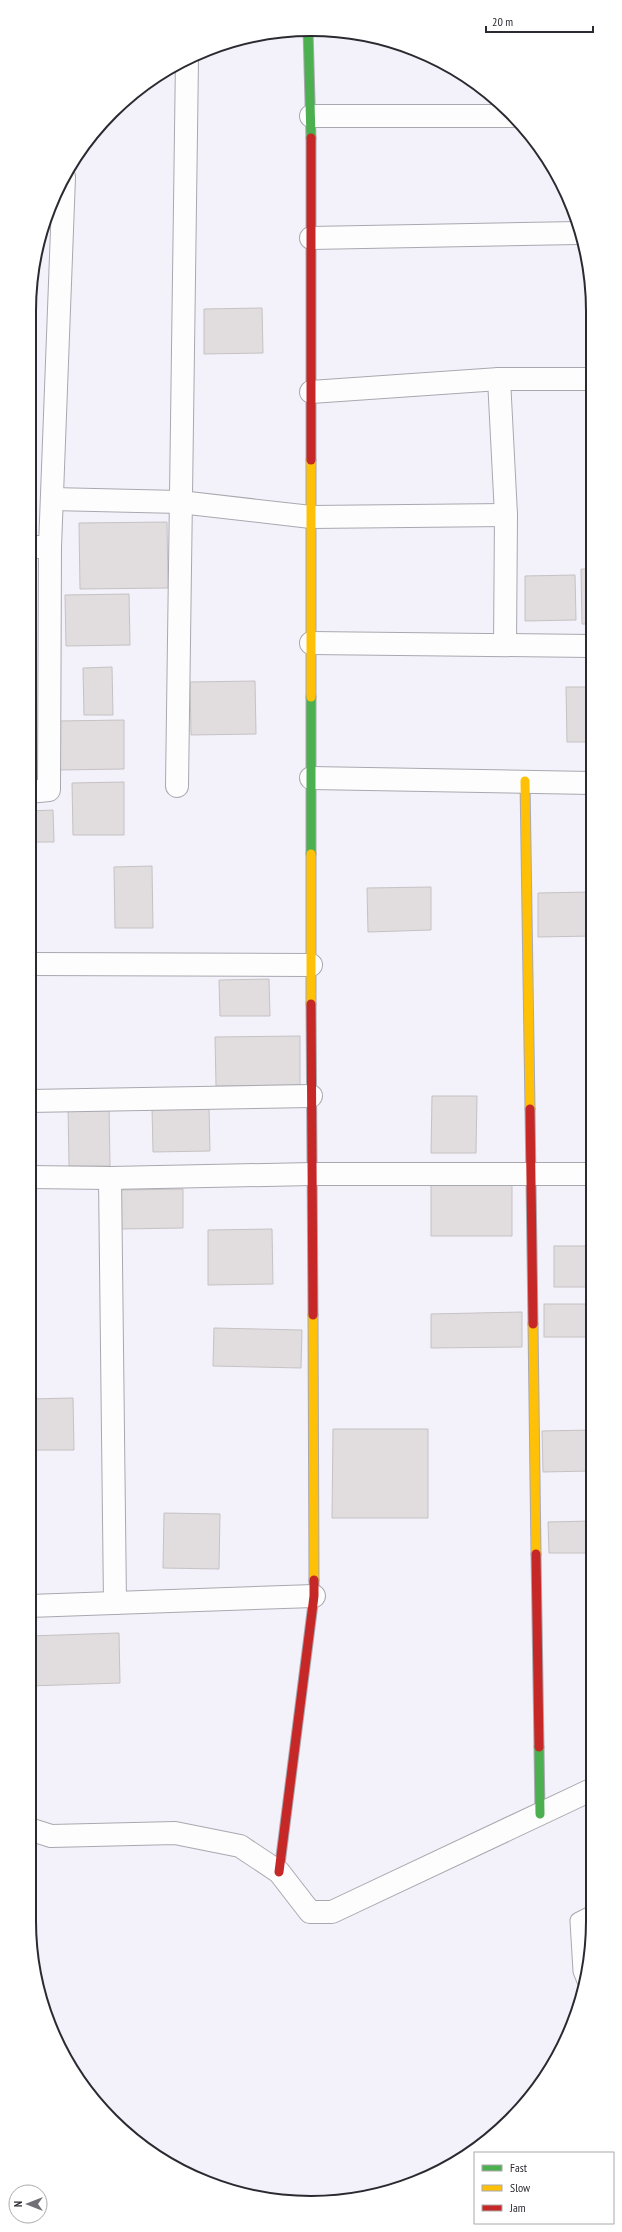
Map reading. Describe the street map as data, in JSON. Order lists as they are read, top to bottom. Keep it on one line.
{"legend":["Fast","Slow","Jam"],"scale_bar":"20 m","north":"left"}
